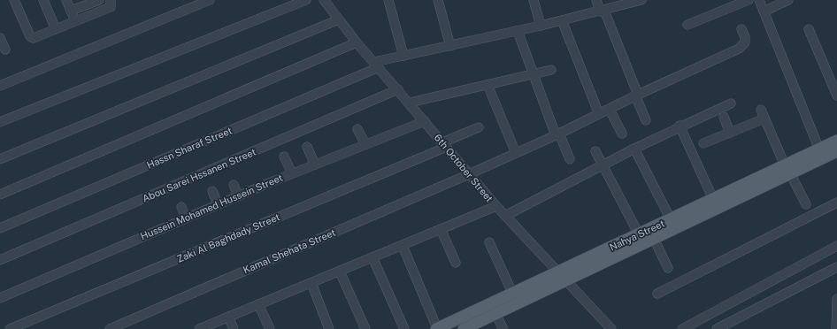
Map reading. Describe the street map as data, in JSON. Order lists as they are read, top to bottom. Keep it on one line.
{"streets":{"main road":["Nahya Street"],"street":["Hassn Sharaf Street","6th October Street","Abou Sarei Hssanen Street","Hussein Mohamed Hussein Street","Zaki Al Baghdady Street","Kamal Shehata Street"]},"crossings":[["Hassn Sharaf Street","6th October Street"],["6th October Street","Abou Sarei Hssanen Street"],["6th October Street","Hussein Mohamed Hussein Street"],["6th October Street","Nahya Street"],["6th October Street","Zaki Al Baghdady Street"],["6th October Street","Kamal Shehata Street"]]}
